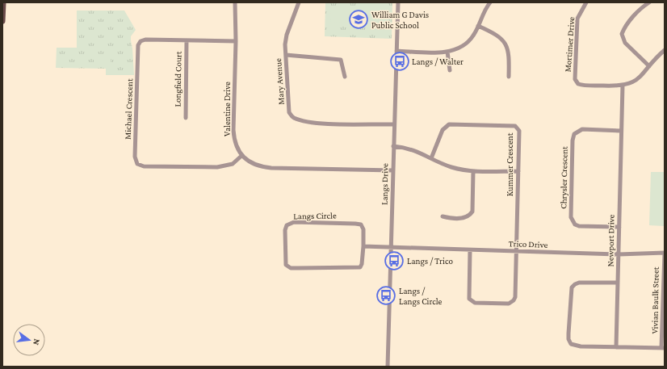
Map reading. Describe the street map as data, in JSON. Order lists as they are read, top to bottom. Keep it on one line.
{"streets":{"street":["Mortimer Drive","Longfield Court","Mary Avenue","Michael Crescent","Valentine Drive","Kummer Crescent","Chrysler Crescent","Langs Drive","Langs Circle","Newport Drive","Trico Drive","Vivian Baulk Street"]},"crossings":[["Mortimer Drive","Newport Drive"],["Longfield Court","Michael Crescent"],["Mary Avenue","Langs Drive"],["Michael Crescent","Valentine Drive"],["Kummer Crescent","Trico Drive"],["Chrysler Crescent","Newport Drive"],["Langs Drive","Trico Drive"],["Newport Drive","Trico Drive"],["Trico Drive","Vivian Baulk Street"]],"places":{"school or university":["William G Davis Public School"],"bus stop":["Langs / Walter","Langs / Trico","Langs / Langs Circle"]},"north":"right"}
